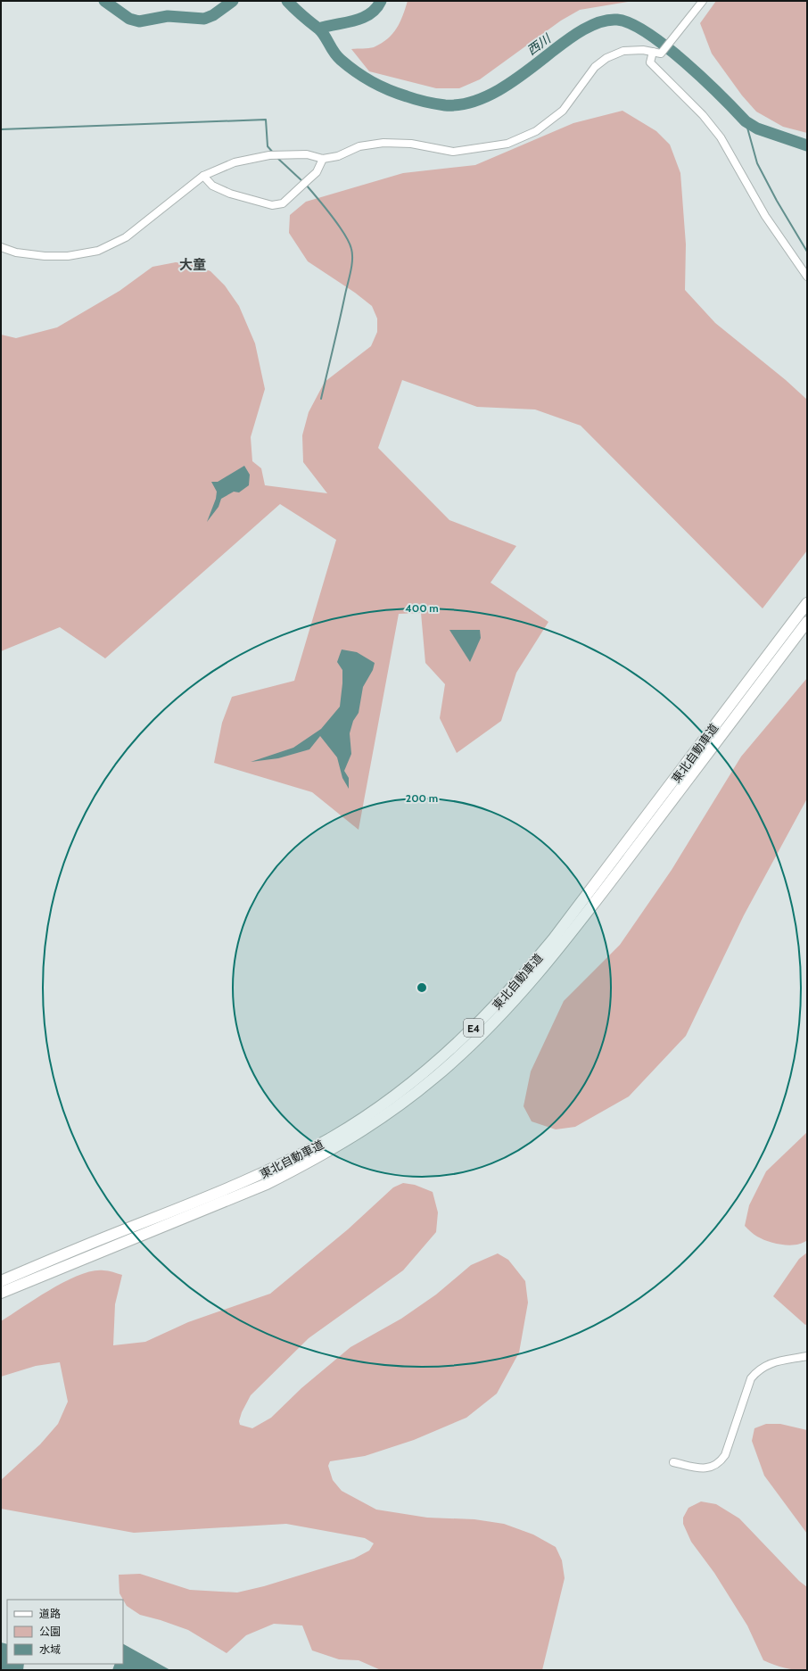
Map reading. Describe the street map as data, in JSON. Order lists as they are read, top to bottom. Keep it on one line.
{"streets":{"highway":["東北自動車道","E4"]},"districts":["大童"],"water":["西川"],"legend":["道路","公園","水域"],"rings":["400 m","200 m"]}
